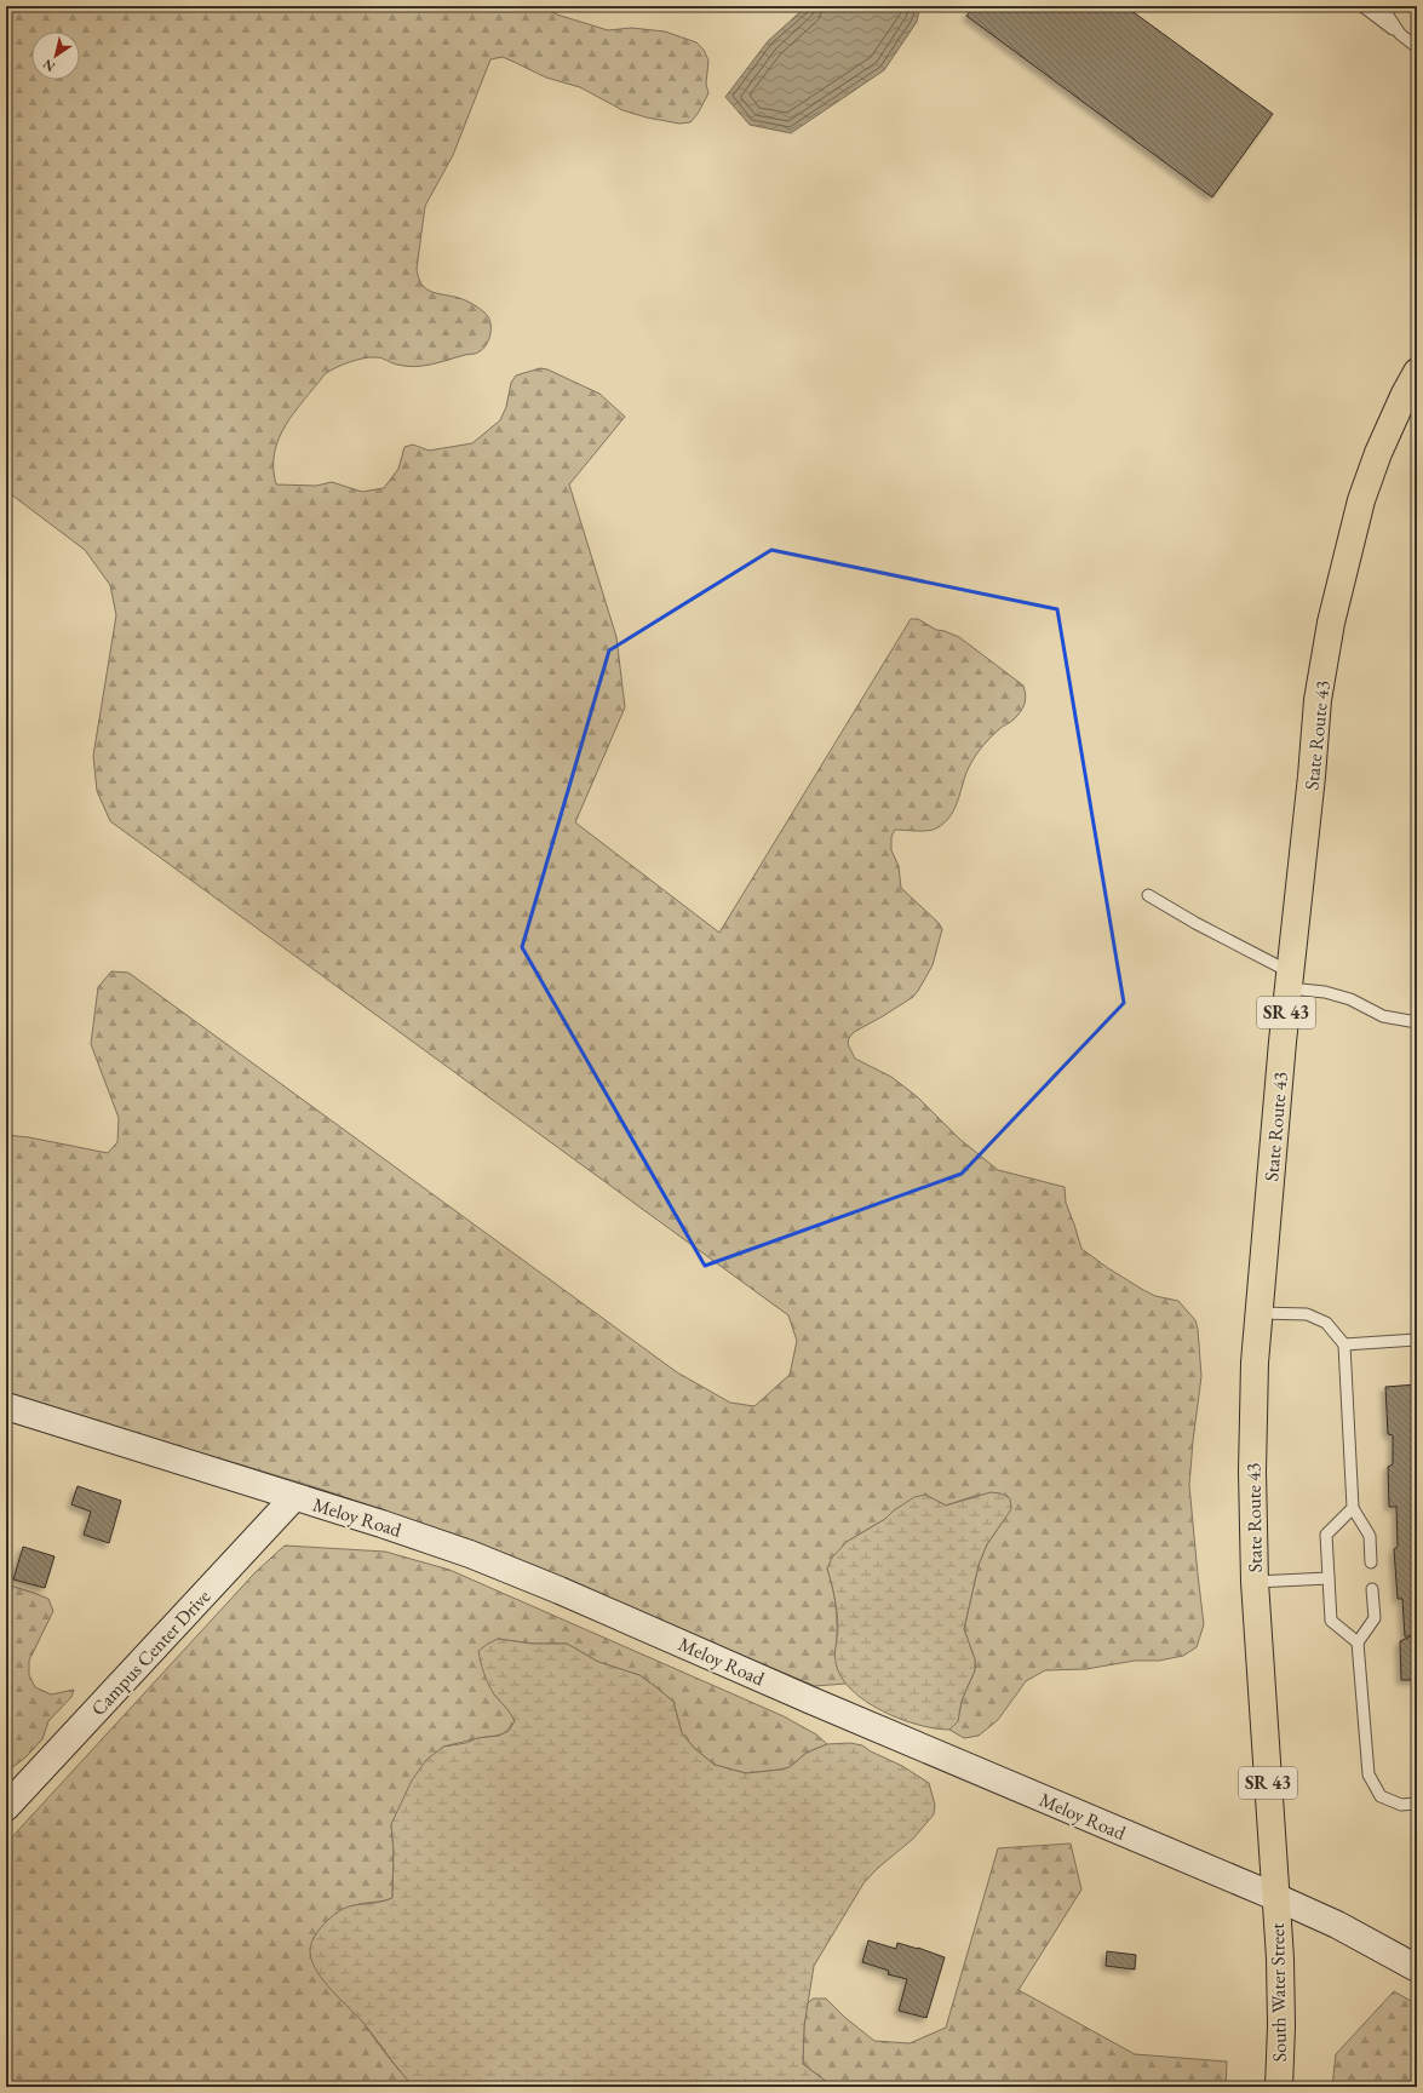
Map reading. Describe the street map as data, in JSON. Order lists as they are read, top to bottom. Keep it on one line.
{"streets":{"main road":["State Route 43","SR 43","South Water Street"],"street":["Meloy Road","Campus Center Drive"]},"crossings":[["State Route 43","Meloy Road"],["State Route 43","South Water Street"],["Meloy Road","Campus Center Drive"],["Meloy Road","South Water Street"]],"north":"bottom left"}
